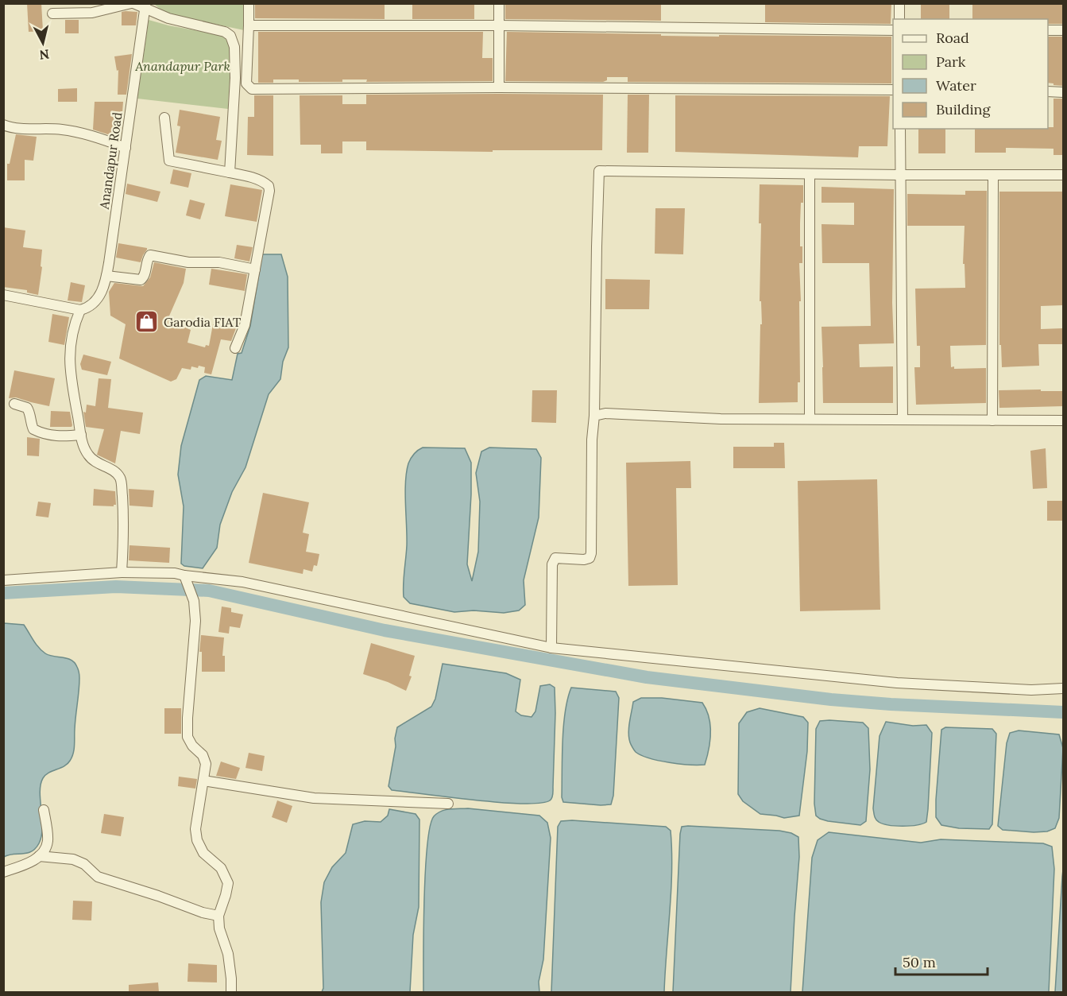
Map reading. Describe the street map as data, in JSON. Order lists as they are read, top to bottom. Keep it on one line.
{"streets":{"street":["Anandapur Road"]},"parks":["Anandapur Park"],"places":{"shop":["Garodia FIAT"]},"legend":["Road","Park","Water","Building"],"scale_bar":"50 m","north":"bottom"}
